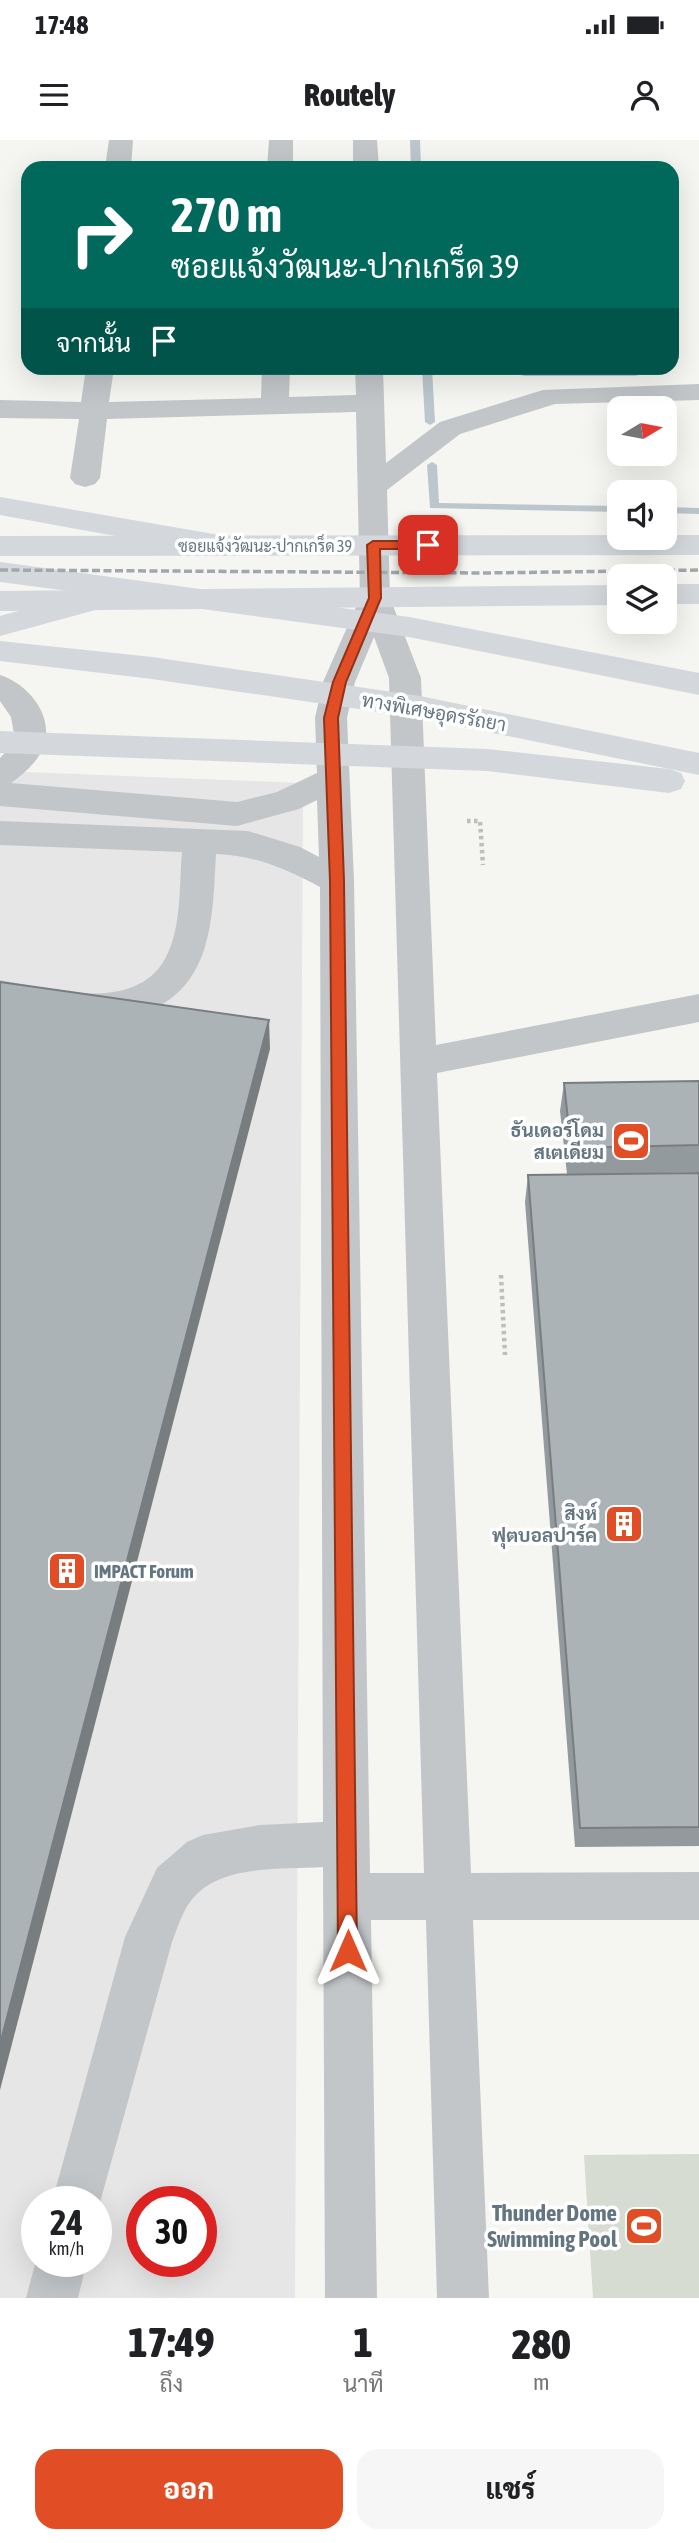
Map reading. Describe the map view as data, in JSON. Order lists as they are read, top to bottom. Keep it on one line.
{"streets":{"main road":["ซอยแจ้งวัฒนะ-ปากเกร็ด 39","ทางพิเศษอุดรรัถยา"]},"places":{"sports":["ธันเดอร์โดม สเตเดียม","Thunder Dome Swimming Pool"],"building":["สิงห์ ฟุตบอลปาร์ค","IMPACT Forum"]},"north":"right","page":{"status":"17:48","header":"Routely","turn":["270 m","ซอยแจ้งวัฒนะ-ปากเกร็ด 39"],"then":"จากนั้น","speed":"24 km/h","limit":"30","eta":["17:49","ถึง","1","นาที","280","m"],"buttons":["ออก","แชร์"]}}
